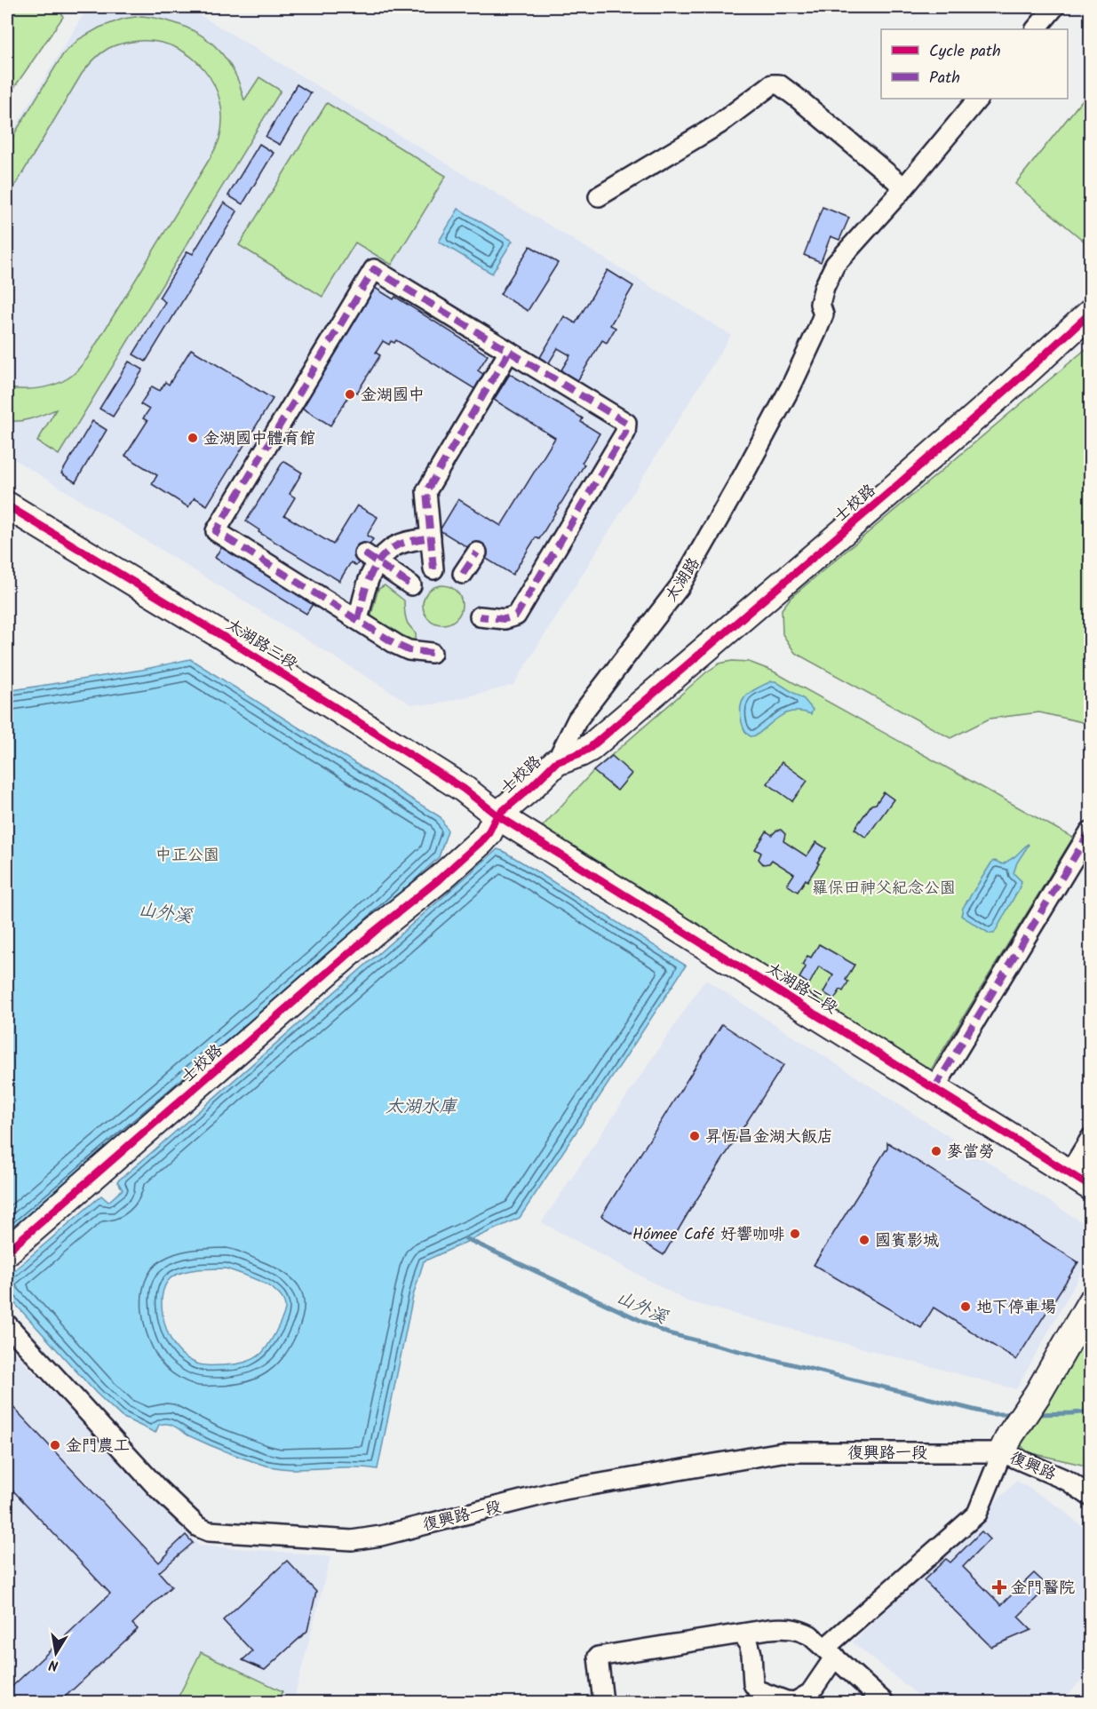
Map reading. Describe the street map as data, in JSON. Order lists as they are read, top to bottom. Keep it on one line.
{"streets":{"street":["士校路","太湖路","太湖路三段","太湖路二段","復興路一段","復興路"]},"crossings":[["士校路","太湖路"],["士校路","太湖路三段"],["士校路","太湖路二段"],["太湖路三段","太湖路二段"],["復興路一段","復興路"]],"water":["山外溪","太湖水庫"],"parks":["中正公園","羅保田神父紀念公園"],"places":{"other":["金湖國中","金湖國中體育館","昇恆昌金湖大飯店","麥當勞","Hómee Café 好響咖啡","國賓影城","地下停車場","金門農工"],"health":["金門醫院"]},"legend":["Cycle path","Path"],"north":"bottom"}
